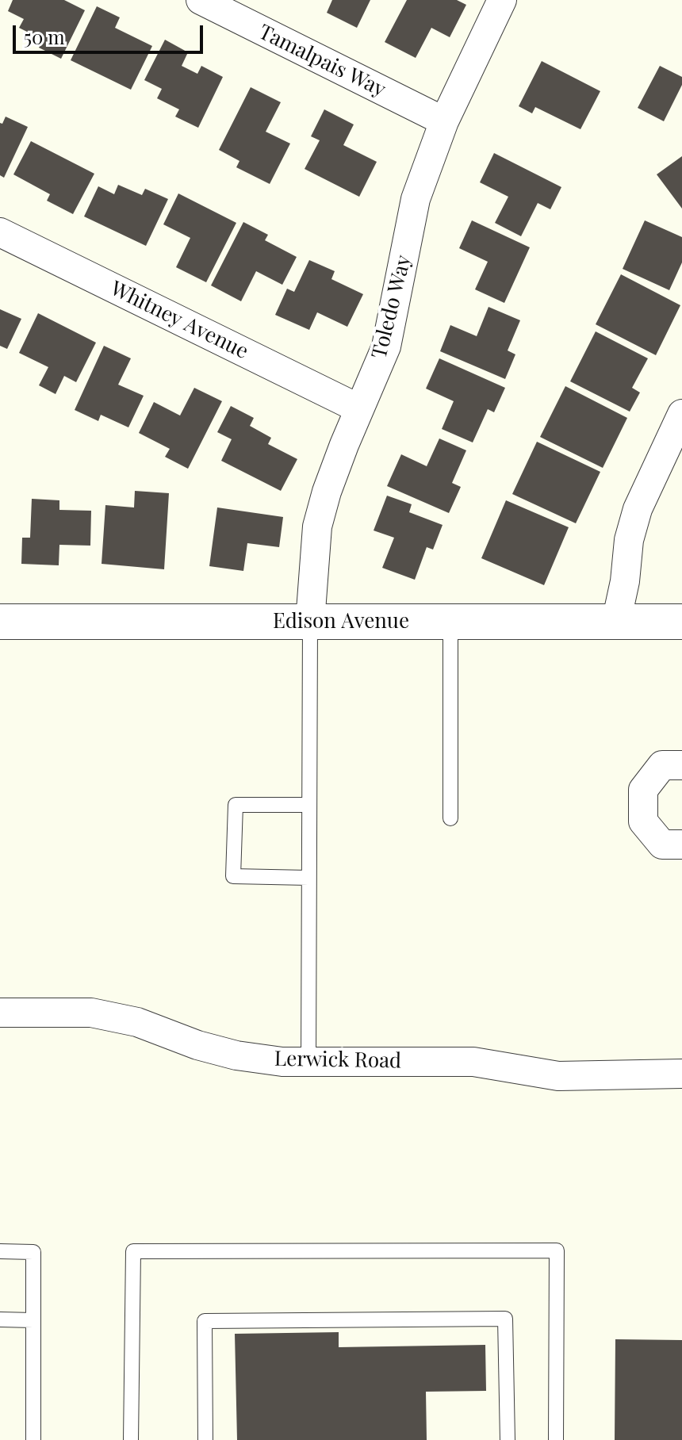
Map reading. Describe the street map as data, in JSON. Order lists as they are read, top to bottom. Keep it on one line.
{"streets":{"street":["Tamalpais Way","Toledo Way","Whitney Avenue","Edison Avenue","Lerwick Road"]},"crossings":[["Tamalpais Way","Toledo Way"],["Toledo Way","Whitney Avenue"],["Toledo Way","Edison Avenue"]],"scale_bar":"50 m"}
